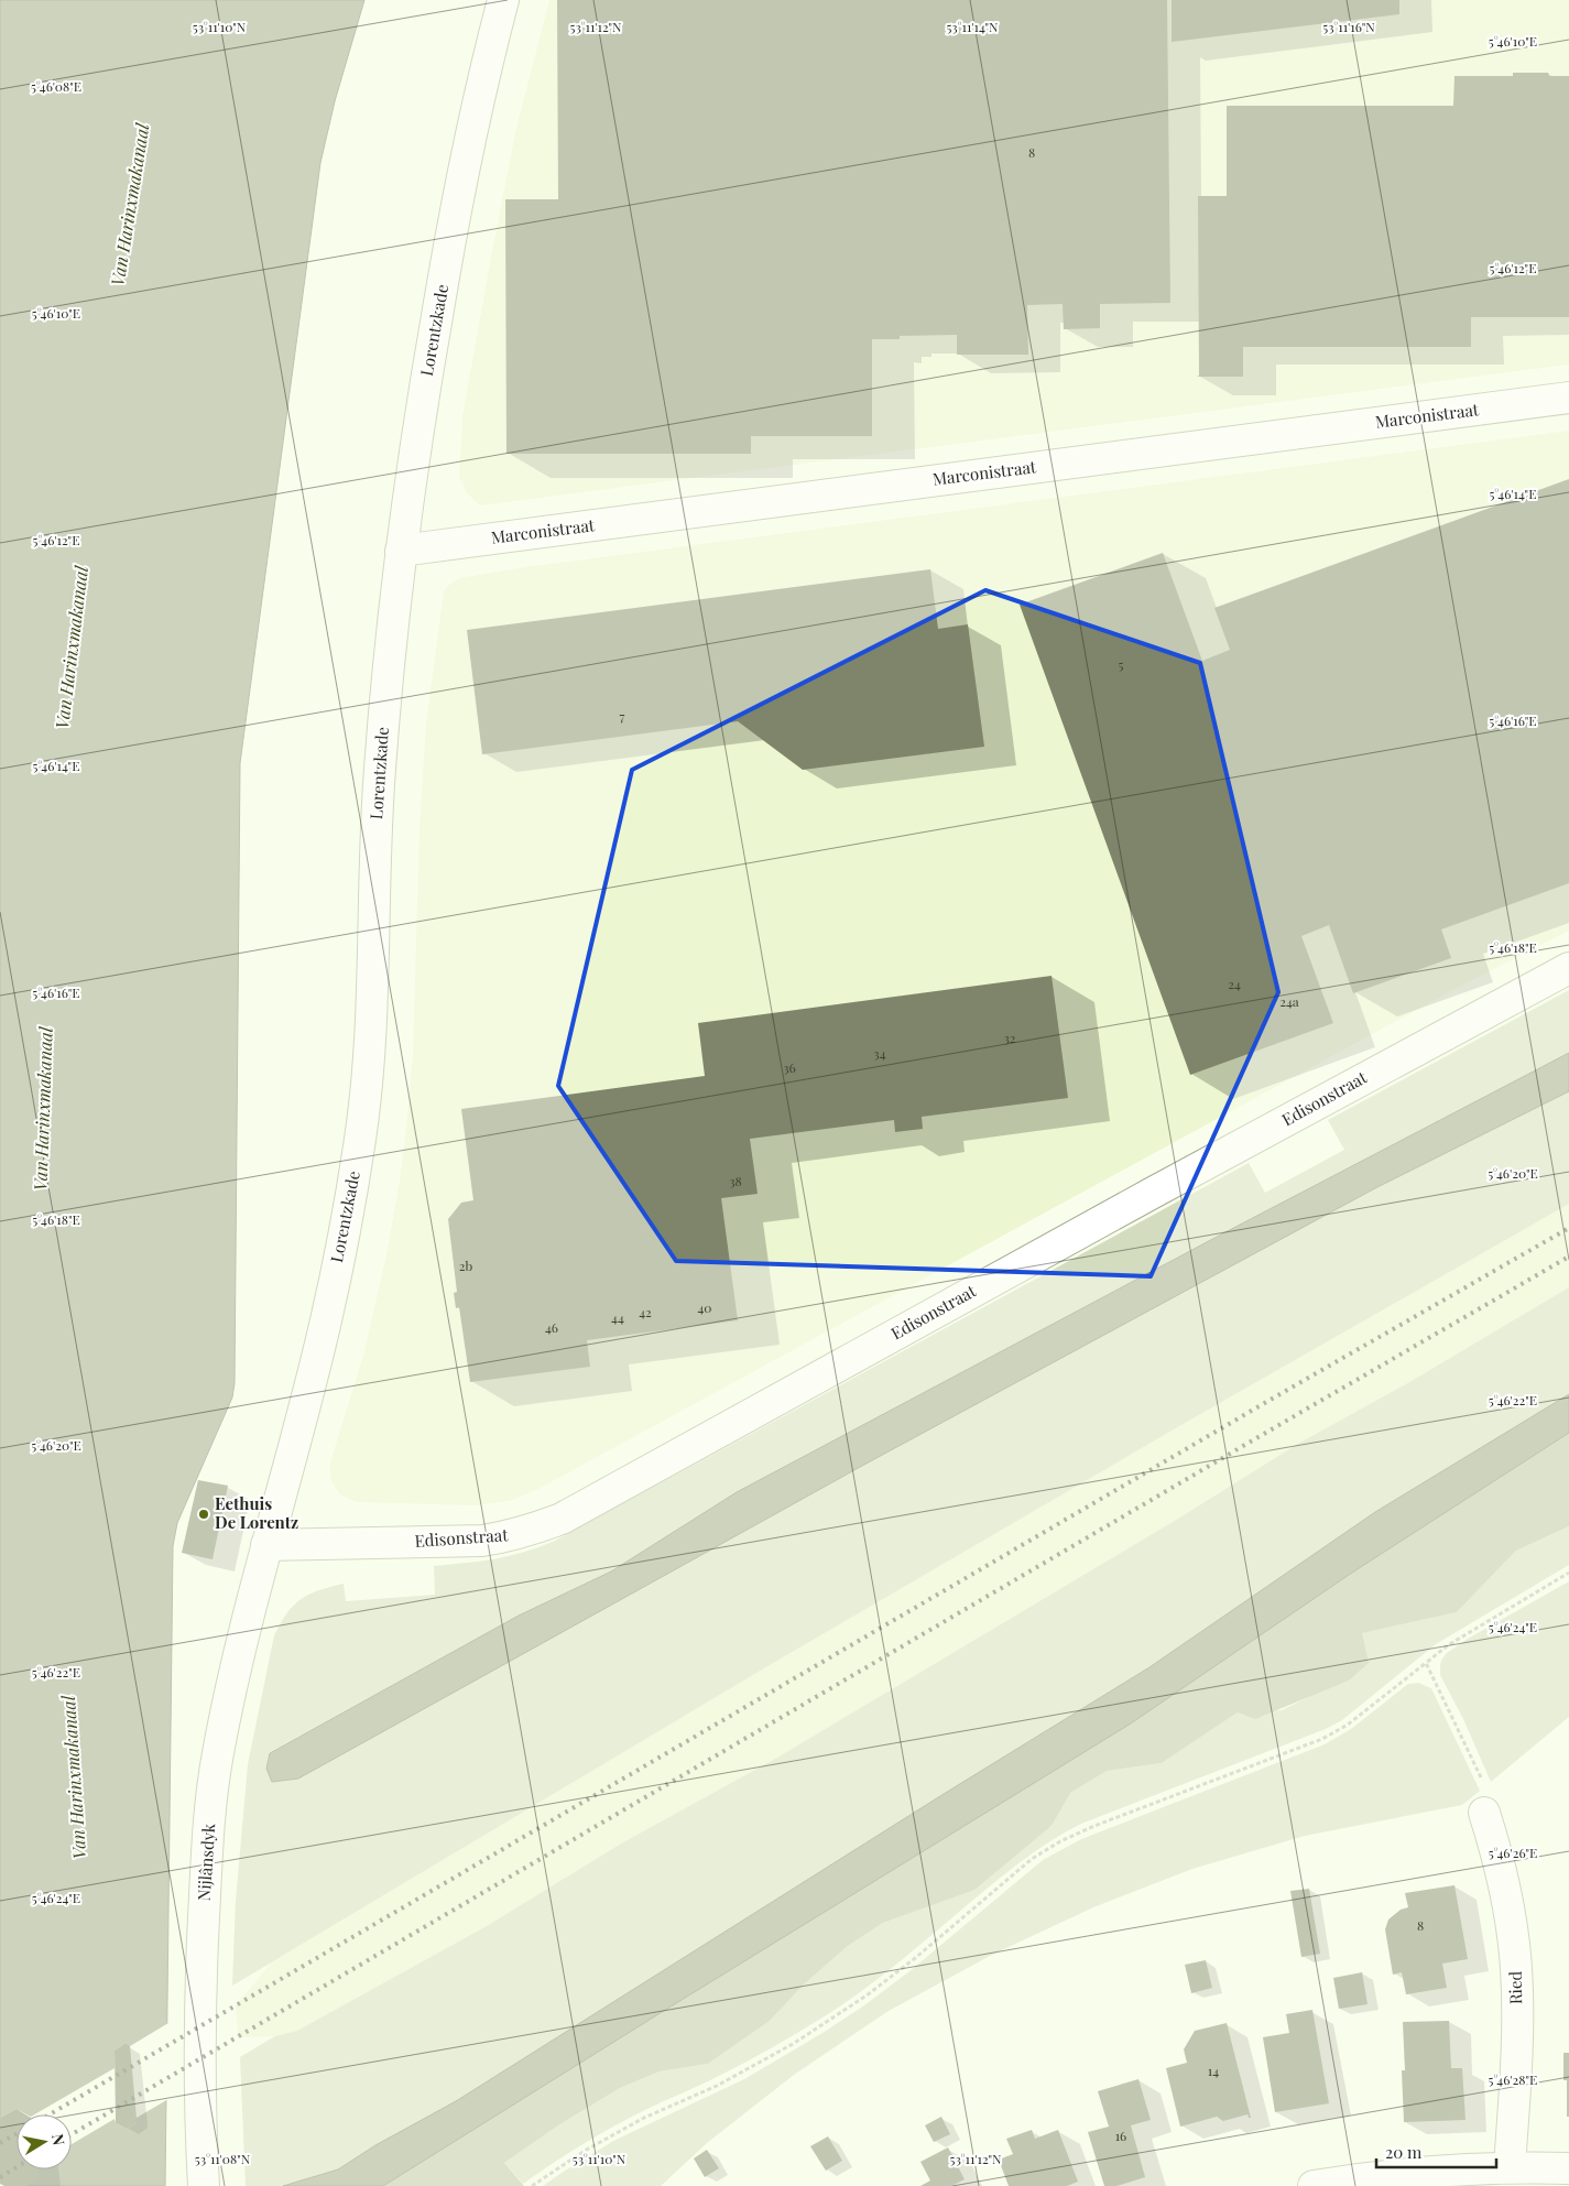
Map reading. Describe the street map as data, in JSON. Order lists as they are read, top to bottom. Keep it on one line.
{"streets":{"street":["Lorentzkade","Marconistraat","Edisonstraat","Nijlânsdyk","Ried"]},"crossings":[["Lorentzkade","Marconistraat"],["Lorentzkade","Edisonstraat"],["Lorentzkade","Nijlânsdyk"],["Edisonstraat","Nijlânsdyk"]],"water":["Van Harinxmakanaal"],"places":["Eethuis De Lorentz"],"house_numbers":["8","5","7","24","24a","32","34","36","38","2b","40","42","44","46","8","14","16"],"scale_bar":"20 m","north":"right","coordinates":["53°11'10\"N","53°11'12\"N","53°11'14\"N","53°11'16\"N","5°46'10\"E","5°46'08\"E","5°46'12\"E","5°46'14\"E","5°46'16\"E","5°46'18\"E","5°46'20\"E","5°46'22\"E","5°46'24\"E","5°46'26\"E","5°46'28\"E","53°11'08\"N"]}
